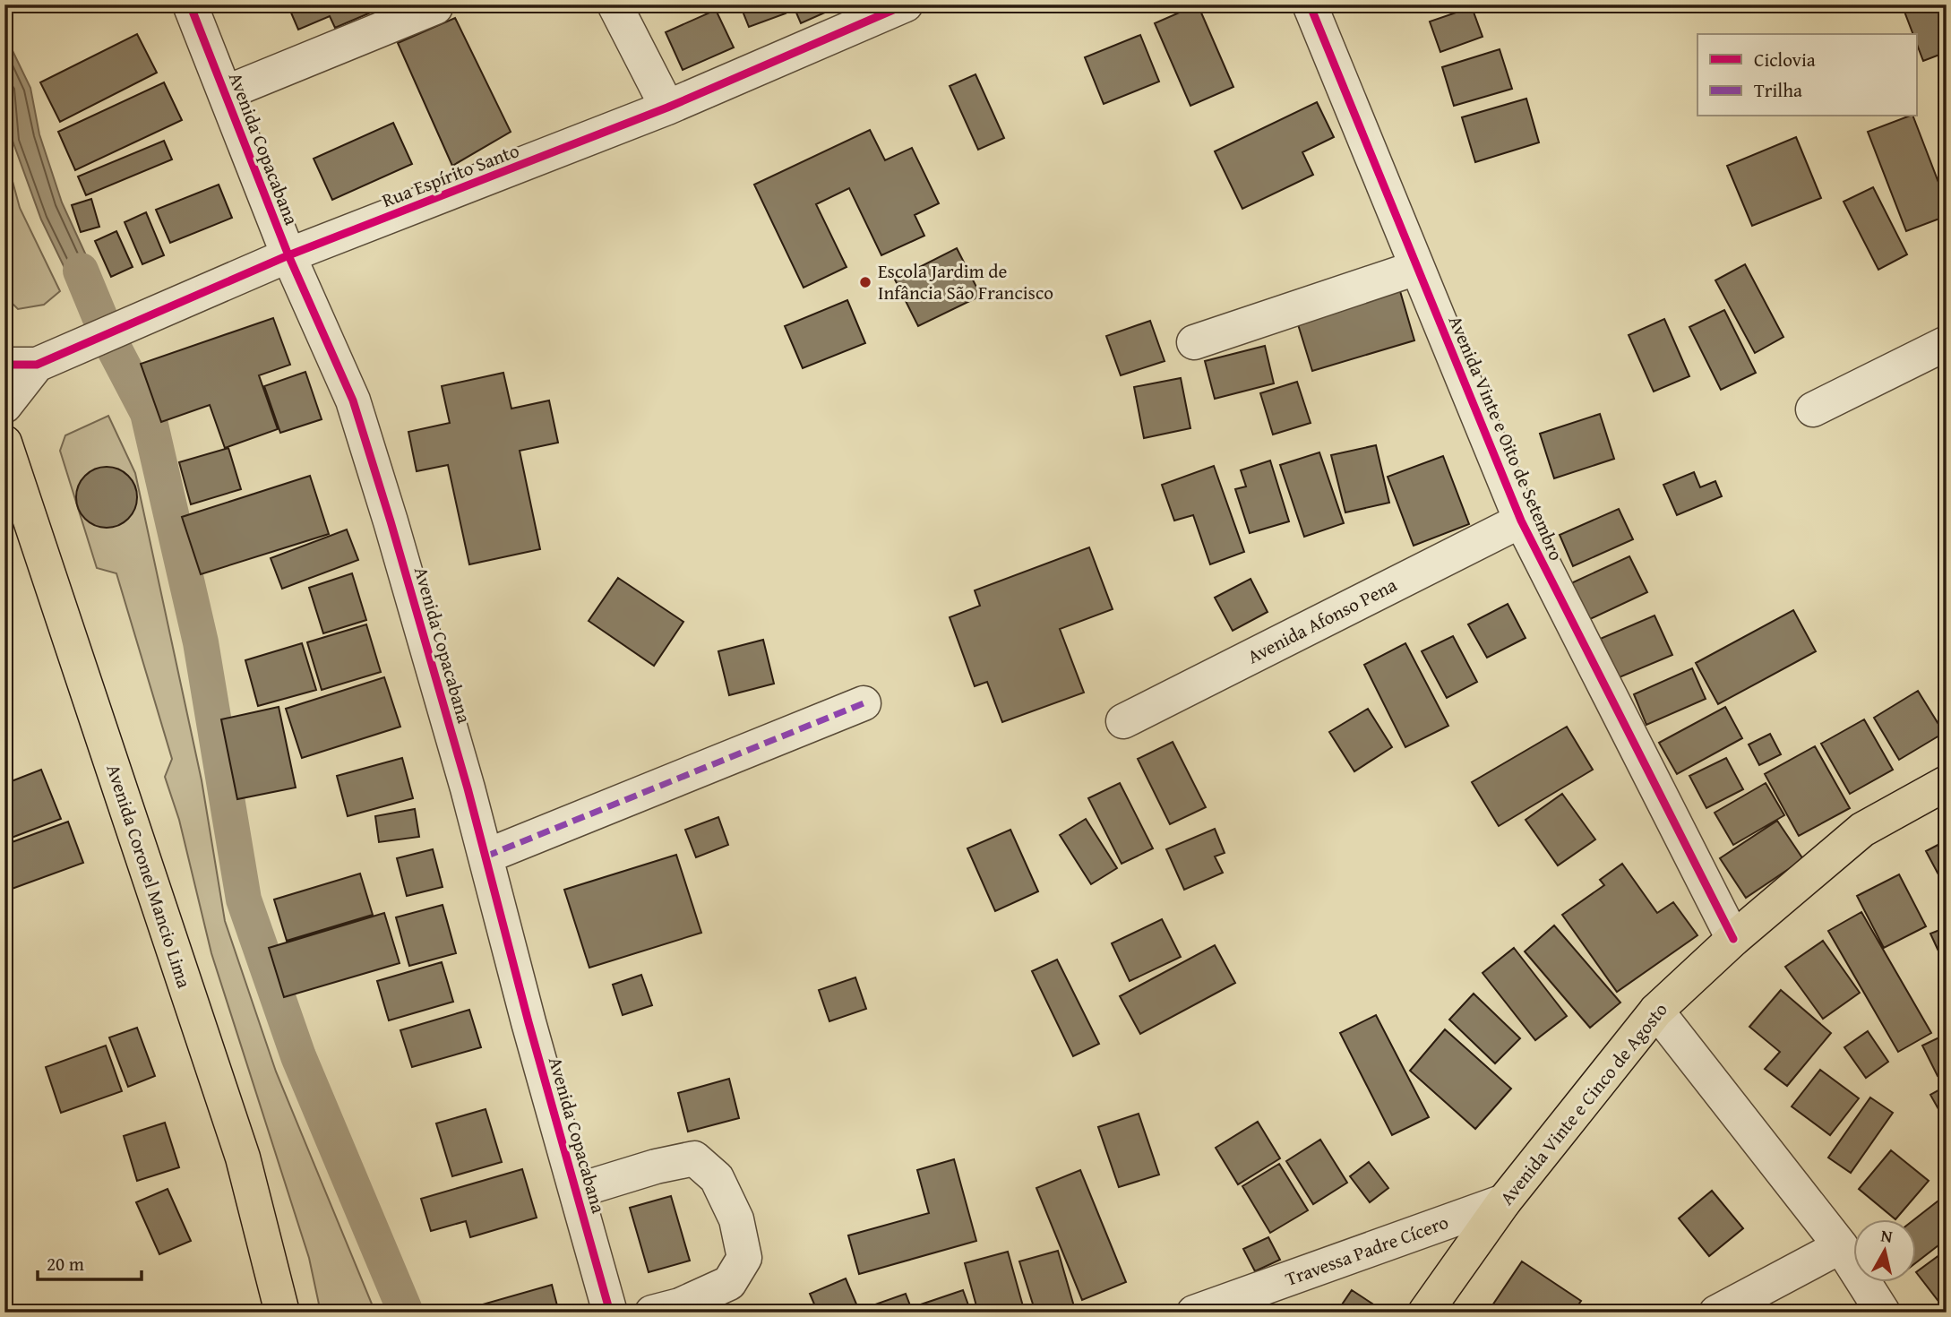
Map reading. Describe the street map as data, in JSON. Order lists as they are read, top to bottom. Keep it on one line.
{"streets":{"main road":["Avenida Coronel Mancio Lima","Avenida Vinte e Cinco de Agosto"],"street":["Avenida Copacabana","Rua Espírito Santo","Avenida Vinte e Oito de Setembro","Avenida Afonso Pena","Travessa Padre Cícero"]},"crossings":[["Avenida Copacabana","Rua Espírito Santo"],["Avenida Vinte e Oito de Setembro","Avenida Afonso Pena"],["Avenida Vinte e Oito de Setembro","Avenida Vinte e Cinco de Agosto"],["Avenida Vinte e Cinco de Agosto","Travessa Padre Cícero"]],"places":["Escola Jardim de Infância São Francisco"],"legend":["Ciclovia","Trilha"],"scale_bar":"20 m","north":"top"}
